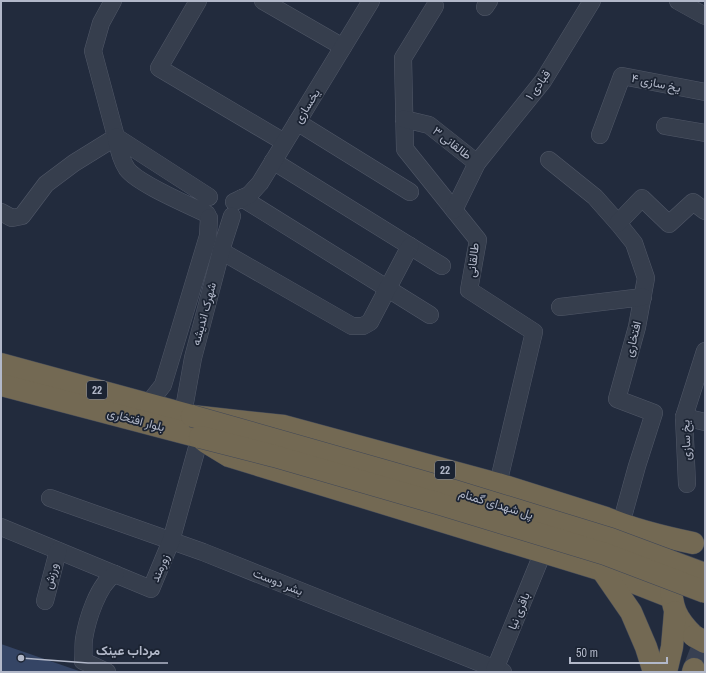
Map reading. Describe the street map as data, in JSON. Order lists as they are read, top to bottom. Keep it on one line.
{"streets":{"highway":["22","بلوار افتخاری","پل شهدای گمنام"],"street":["یخ سازی ۴","قبادی ۱","یخسازی","طالقانی ۳","طالقانی","شهرک اندیشه","افتخاری","یخ سازی","زورمند","ورزش","بشر دوست","باقری نیا"]},"crossings":[["قبادی ۱","طالقانی ۳"],["قبادی ۱","طالقانی"],["یخسازی","شهرک اندیشه"],["طالقانی ۳","طالقانی"],["طالقانی","22"],["شهرک اندیشه","22"],["شهرک اندیشه","بلوار افتخاری"],["شهرک اندیشه","پل شهدای گمنام"],["افتخاری","22"],["22","بلوار افتخاری"],["22","پل شهدای گمنام"],["22","زورمند"],["22","باقری نیا"],["بلوار افتخاری","پل شهدای گمنام"],["بلوار افتخاری","زورمند"],["پل شهدای گمنام","زورمند"],["زورمند","ورزش"],["زورمند","بشر دوست"],["بشر دوست","باقری نیا"]],"places":["مرداب عینک"],"scale_bar":"50 m"}
